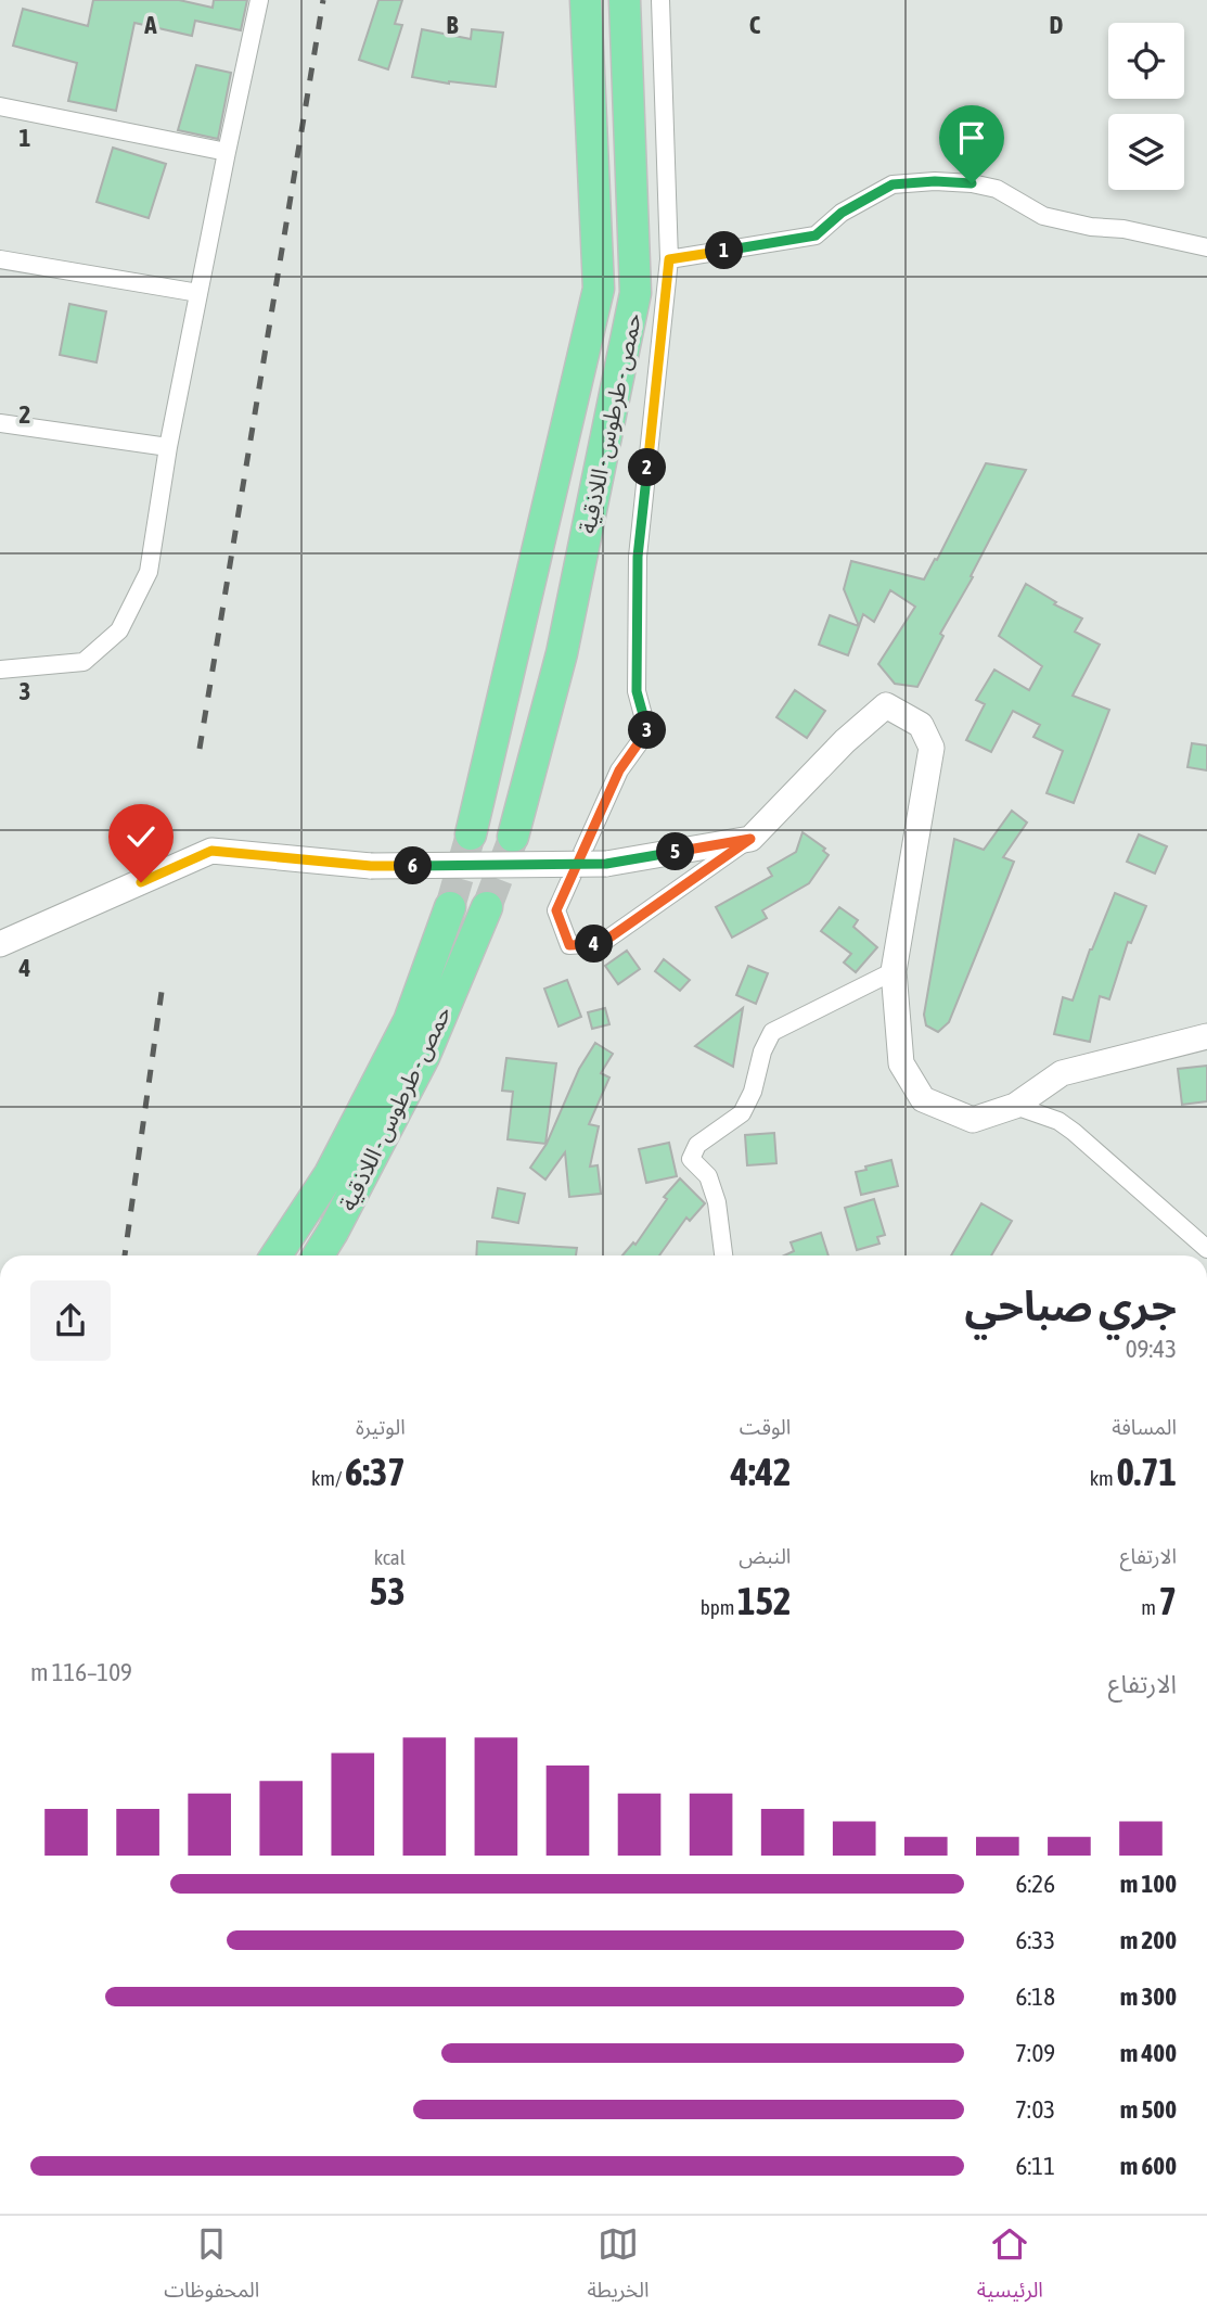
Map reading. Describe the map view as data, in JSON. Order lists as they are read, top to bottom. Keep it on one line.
{"streets":{"highway":["حمص - طرطوس - اللاذقية"]},"page":{"pins":["1","2","3","5","6","4"],"heading":["جري صباحي","09:43"],"stats":[["المسافة","0.71 km"],["الوقت","4:42"],["الوتيرة","6:37 /km"],["الارتفاع","7 m"],["النبض","152 bpm"],["kcal","53"]],"chart":["الارتفاع","109–116 m"],"list":[{"name":"100 m","note":"6:26"},{"name":"200 m","note":"6:33"},{"name":"300 m","note":"6:18"},{"name":"400 m","note":"7:09"},{"name":"500 m","note":"7:03"},{"name":"600 m","note":"6:11"}],"tabs":["الرئيسية","الخريطة","المحفوظات"]},"grid":{"columns":["A","B","C","D"],"rows":["1","2","3","4"]}}
